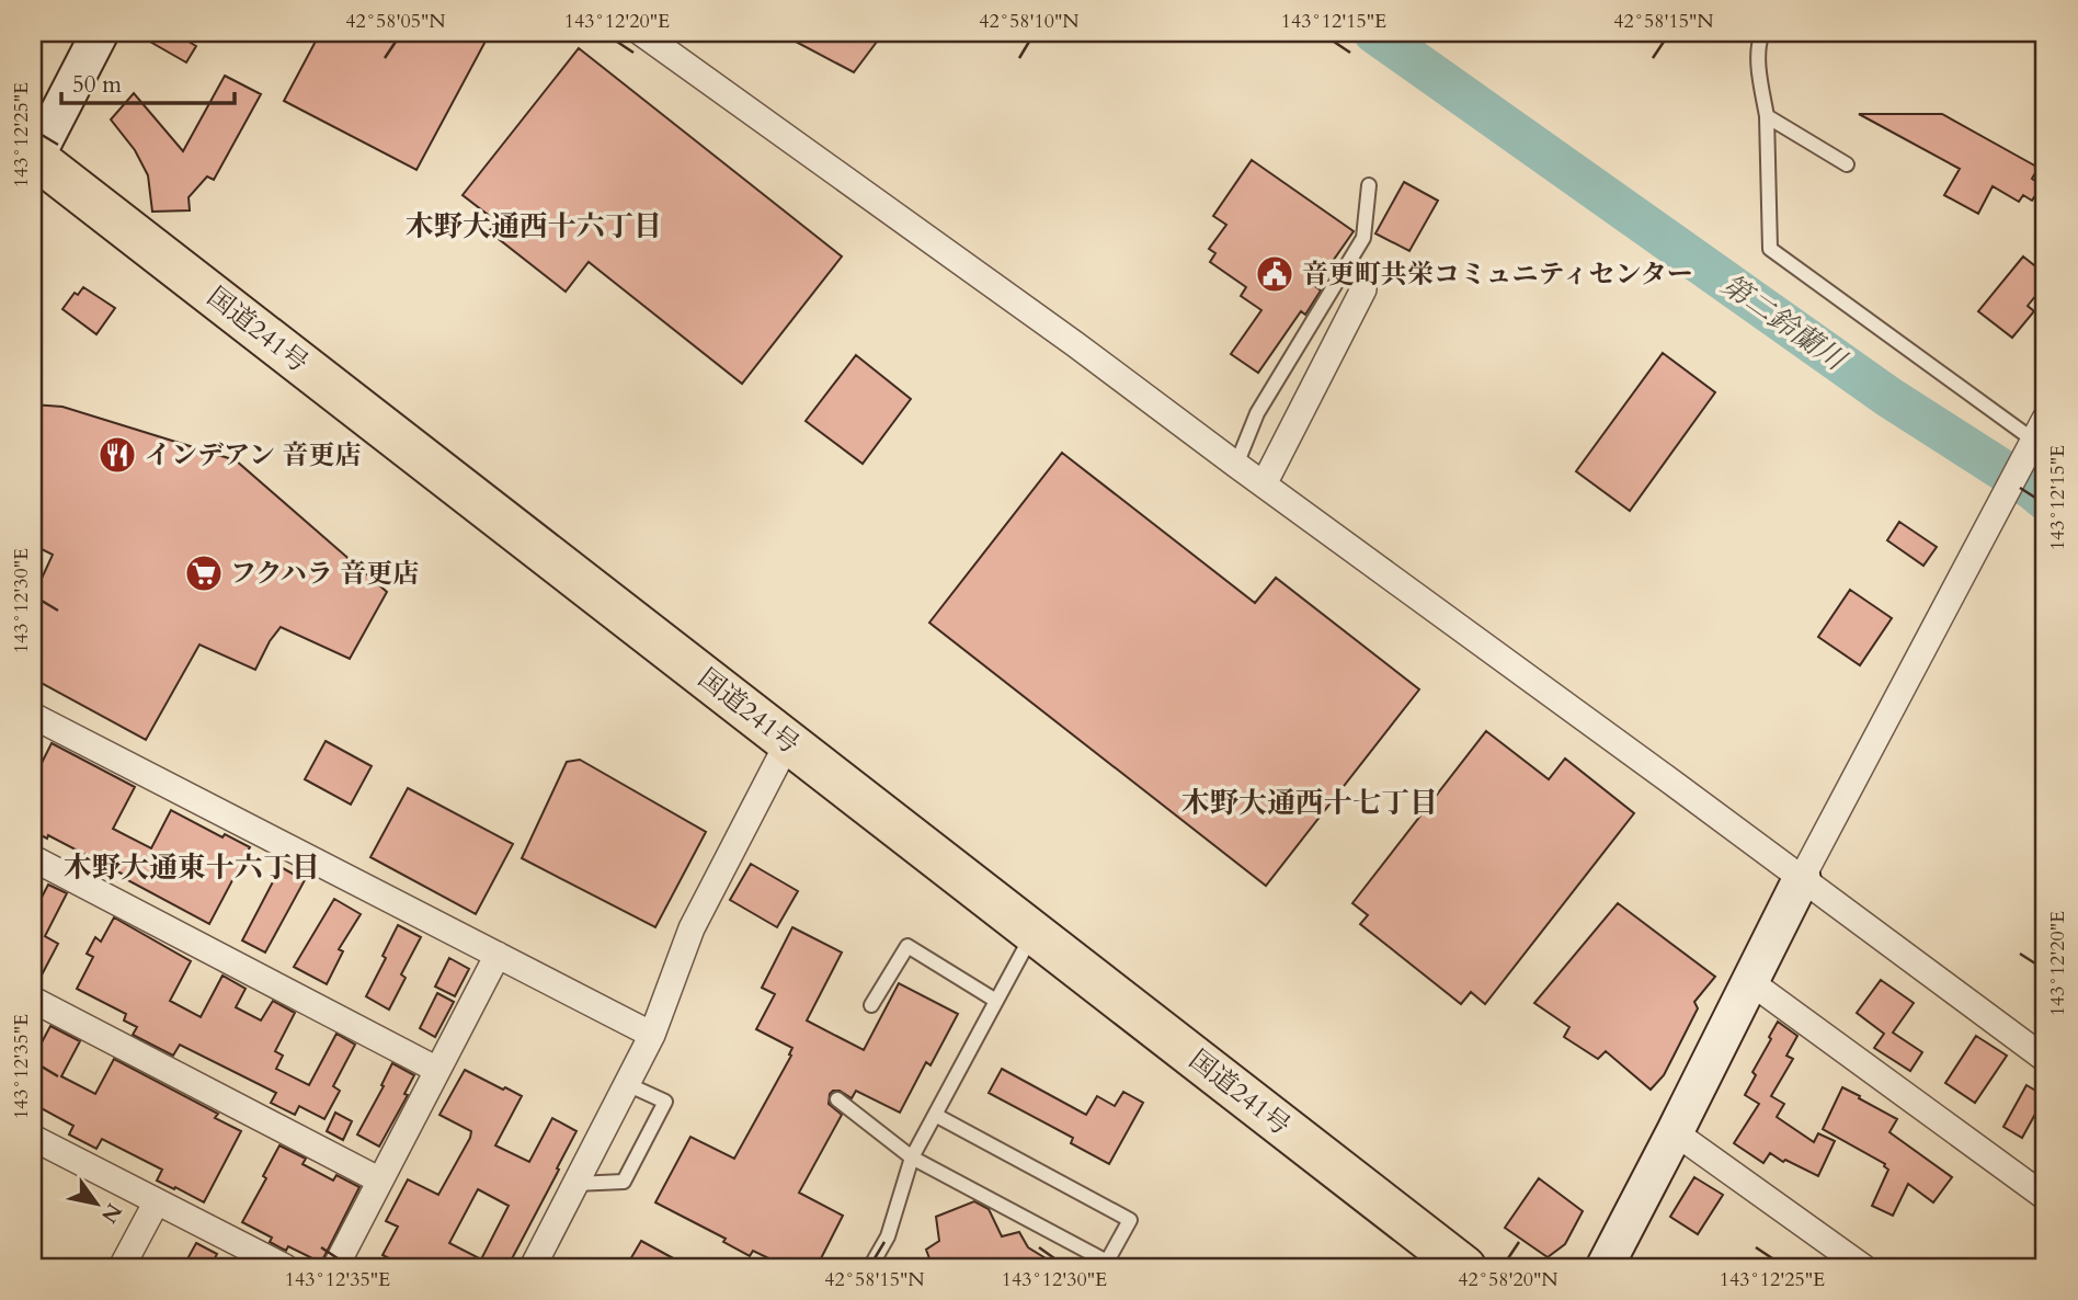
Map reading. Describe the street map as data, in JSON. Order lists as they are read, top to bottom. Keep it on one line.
{"streets":{"highway":["国道241号"]},"districts":["木野大通西十六丁目","木野大通西十七丁目","木野大通東十六丁目"],"water":["第二鈴蘭川"],"places":{"public building":["音更町共栄コミュニティセンター"],"restaurant":["インデアン 音更店"],"supermarket":["フクハラ 音更店"]},"scale_bar":"50 m","north":"bottom right","coordinates":["42°58'05\"N","143°12'20\"E","42°58'10\"N","143°12'15\"E","42°58'15\"N","143°12'25\"E","143°12'30\"E","143°12'35\"E","42°58'20\"N"]}
